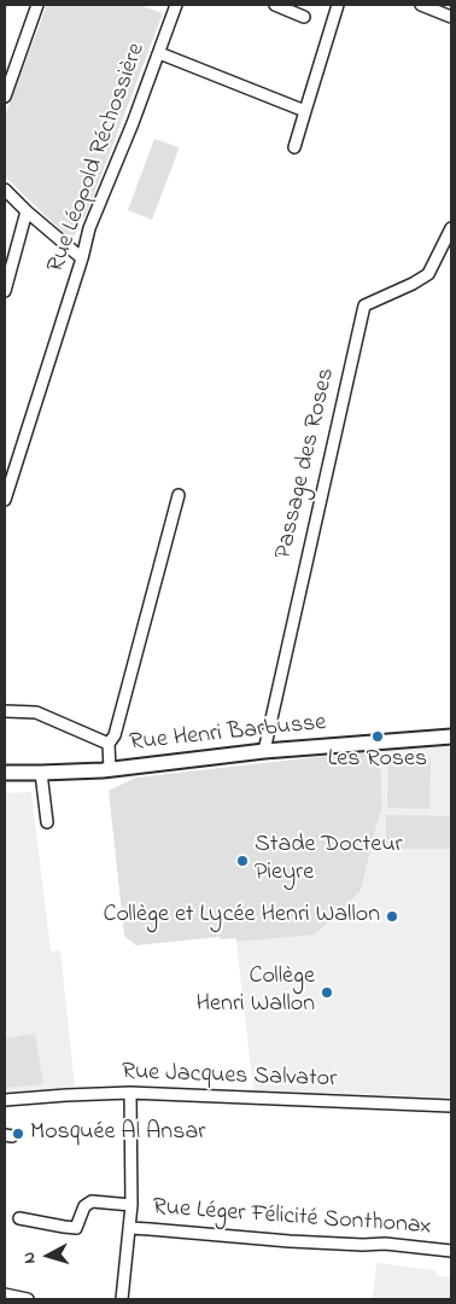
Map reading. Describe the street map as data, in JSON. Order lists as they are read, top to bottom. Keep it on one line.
{"streets":{"street":["Rue Léopold Réchossière","Passage des Roses","Rue Henri Barbusse","Rue Jacques Salvator","Rue Léger Félicité Sonthonax"]},"crossings":[["Passage des Roses","Rue Henri Barbusse"]],"places":["Les Roses","Stade Docteur Pieyre","Collège et Lycée Henri Wallon","Collège Henri Wallon","Mosquée Al Ansar"],"north":"left"}
